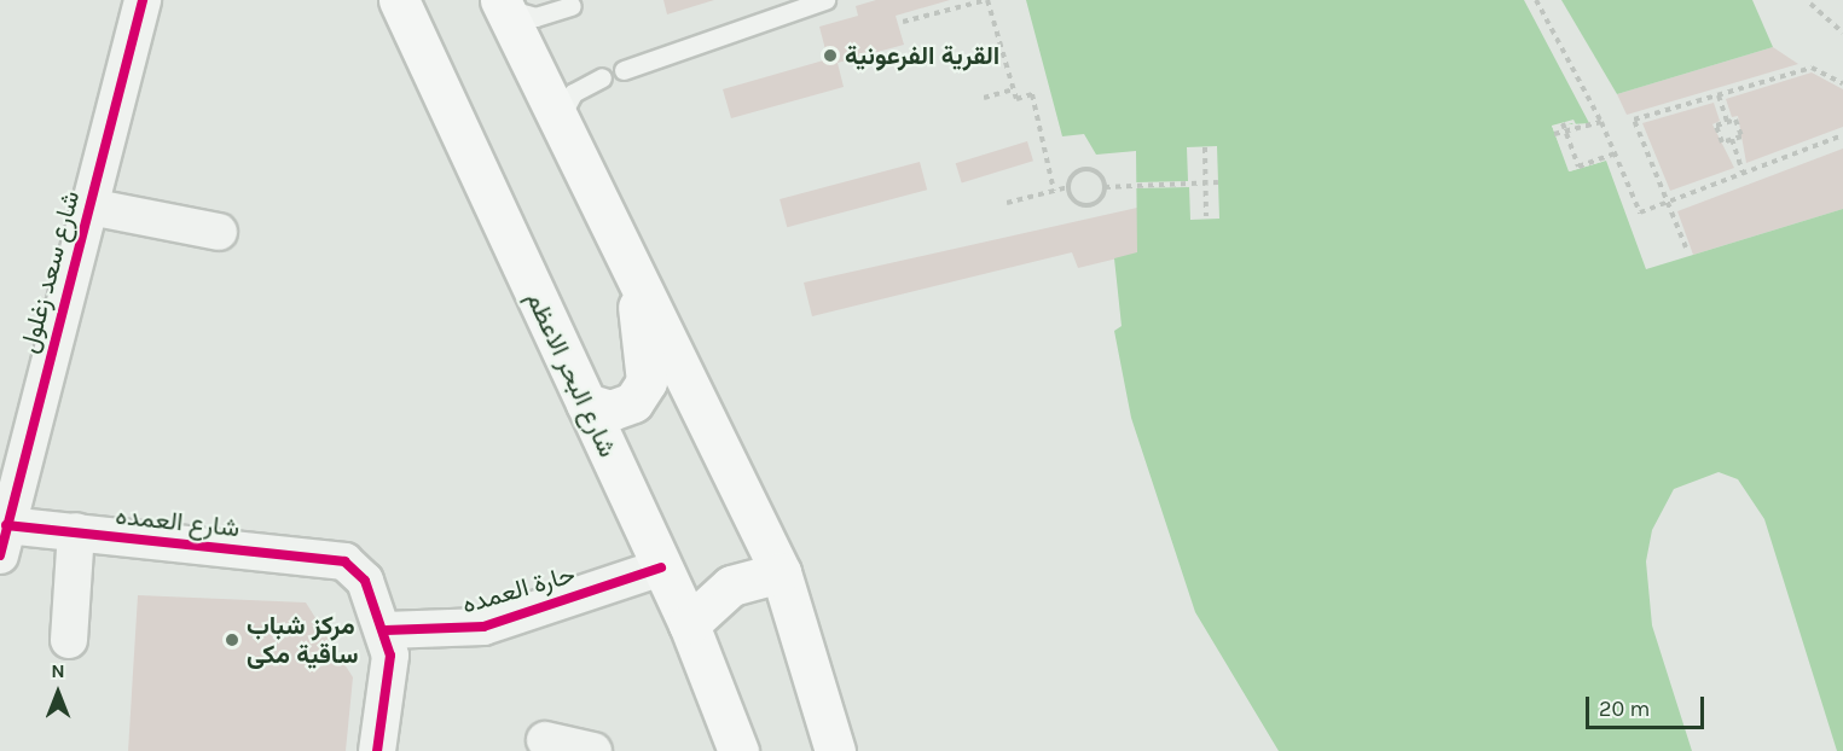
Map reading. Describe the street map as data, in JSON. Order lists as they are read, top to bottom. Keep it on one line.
{"streets":{"main road":["شارع البحر الاعظم"],"street":["شارع سعد زغلول","شارع العمده","حارة العمده"]},"crossings":[["شارع سعد زغلول","شارع العمده"],["شارع البحر الاعظم","حارة العمده"],["شارع العمده","حارة العمده"]],"places":["القرية الفرعونية","مركز شباب ساقية مكى"],"scale_bar":"20 m","north":"top"}
